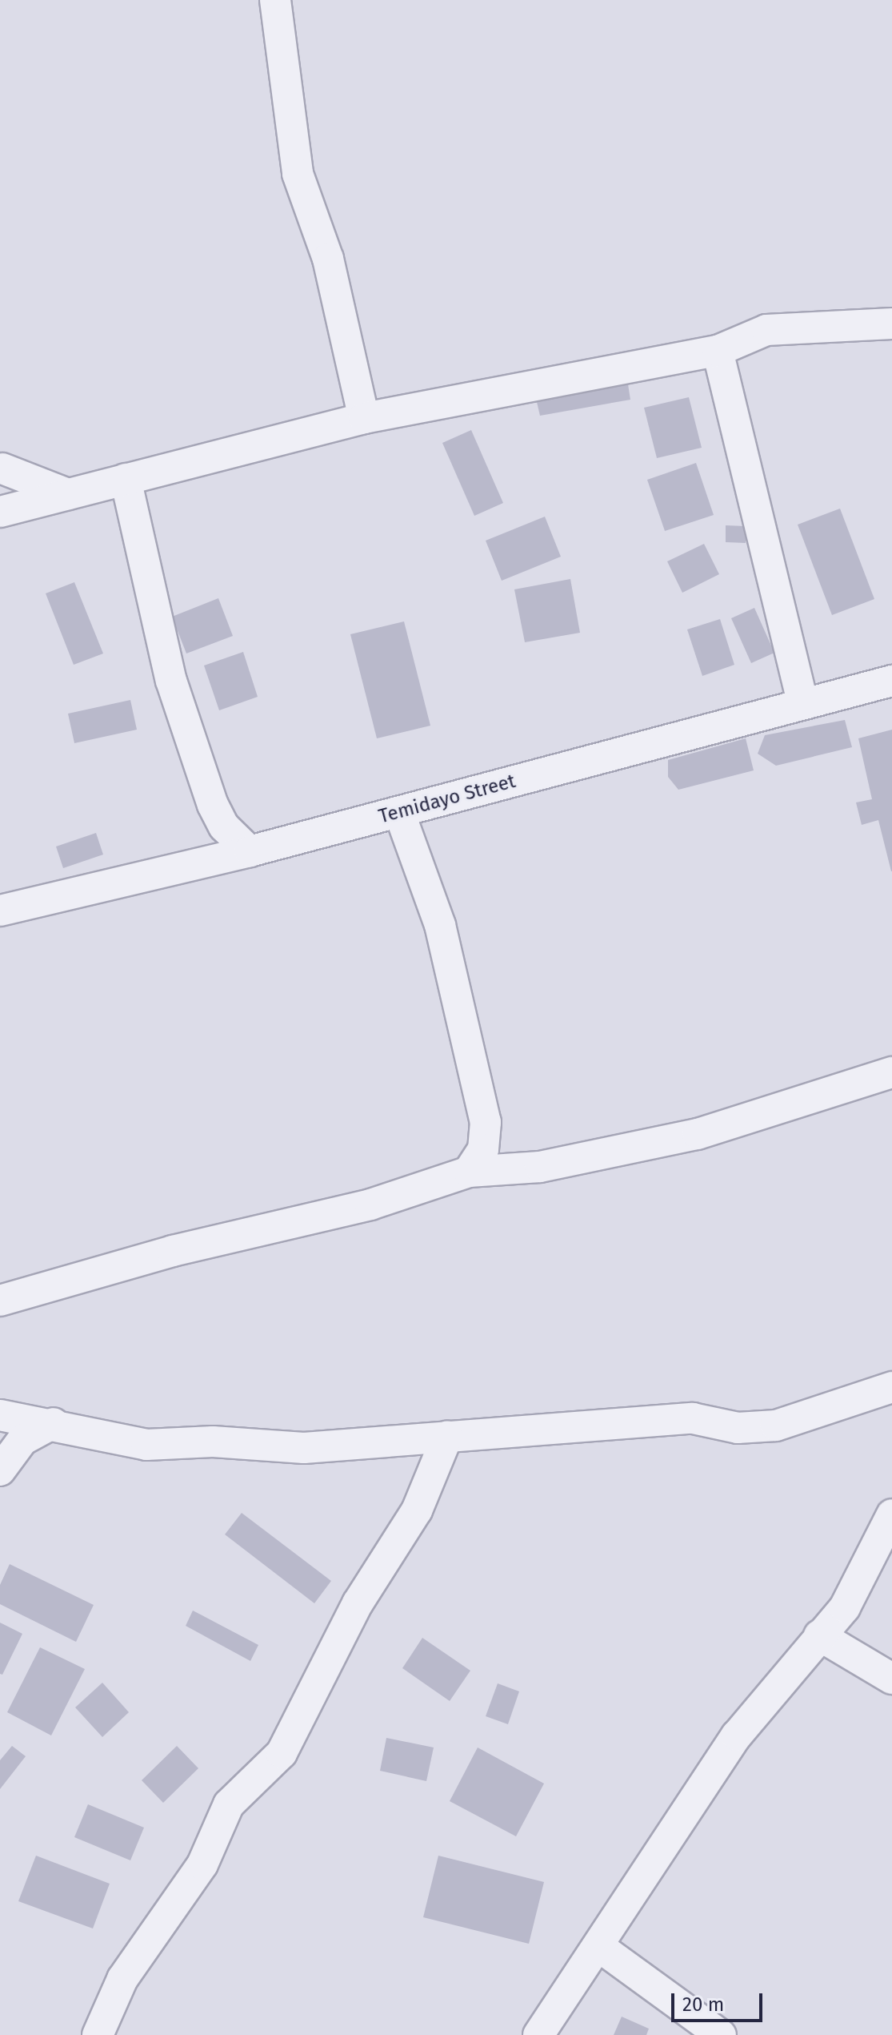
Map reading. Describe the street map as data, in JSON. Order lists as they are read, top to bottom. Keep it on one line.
{"streets":{"street":["Temidayo Street"]},"scale_bar":"20 m"}
